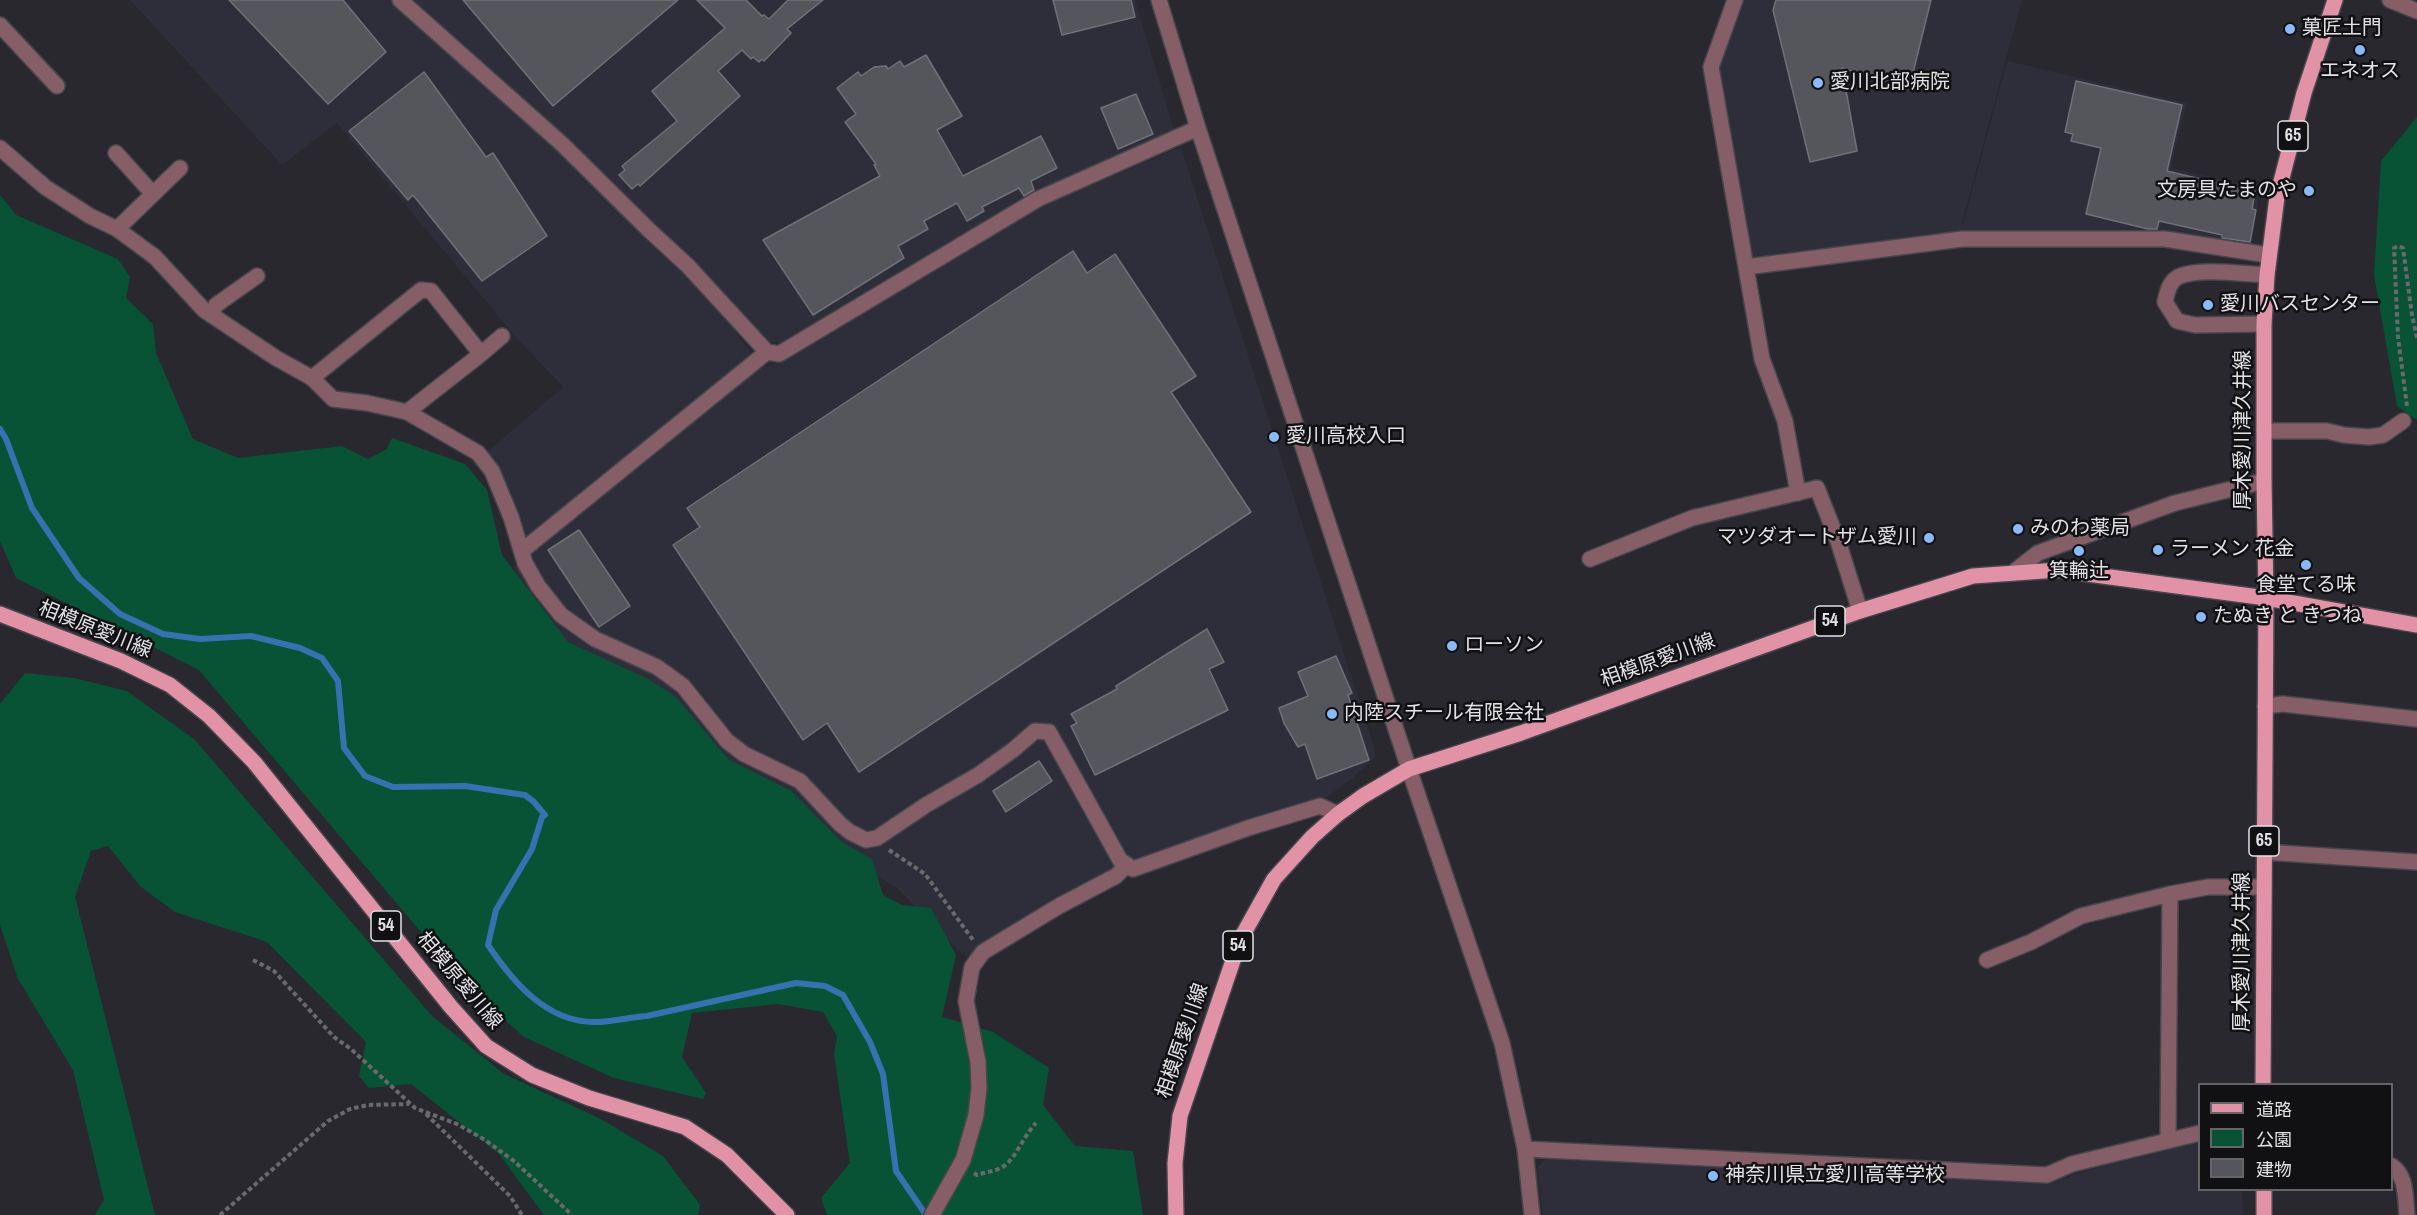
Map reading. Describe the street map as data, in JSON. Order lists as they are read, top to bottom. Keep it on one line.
{"streets":{"main road":["65","厚木愛川津久井線","54","相模原愛川線"]},"crossings":[["厚木愛川津久井線","相模原愛川線"]],"places":["菓匠土門","エネオス","愛川北部病院","文房具たまのや","愛川バスセンター","愛川高校入口","みのわ薬局","マツダオートザム愛川","ラーメン 花金","箕輪辻","食堂てる味","たぬき と きつね","ローソン","内陸スチール有限会社","神奈川県立愛川高等学校"],"legend":["道路","公園","建物"]}
